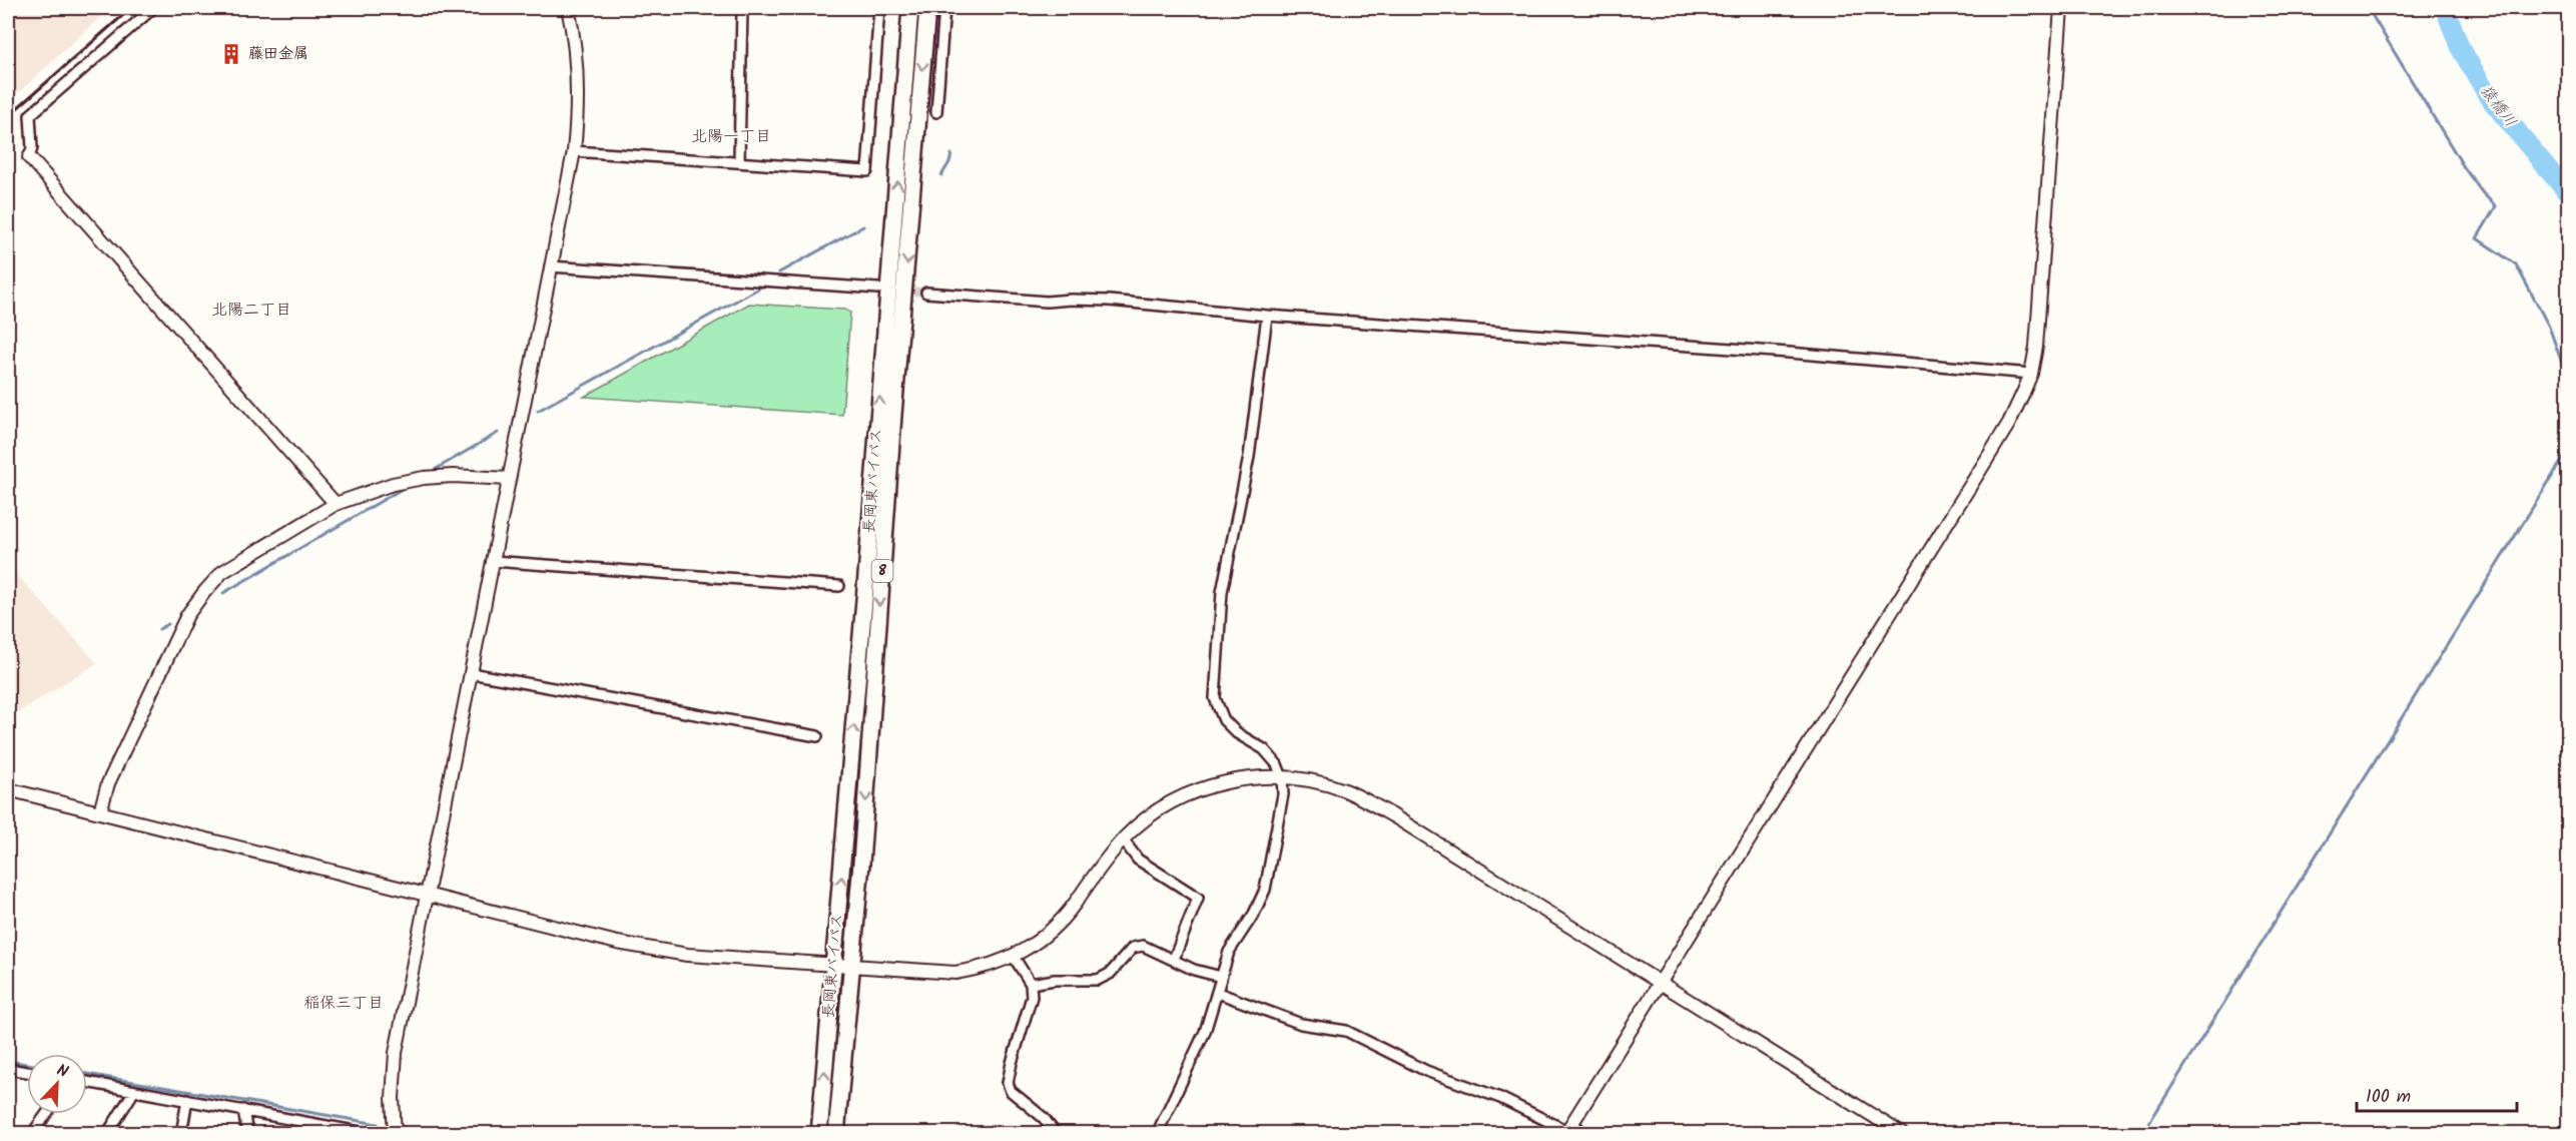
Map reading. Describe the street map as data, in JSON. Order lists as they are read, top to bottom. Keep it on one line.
{"streets":{"highway":["長岡東バイパス","8"]},"districts":["北陽一丁目","北陽二丁目","稲保三丁目"],"water":["猿橋川"],"places":{"building":["藤田金属"]},"scale_bar":"100 m","north":"top right"}
